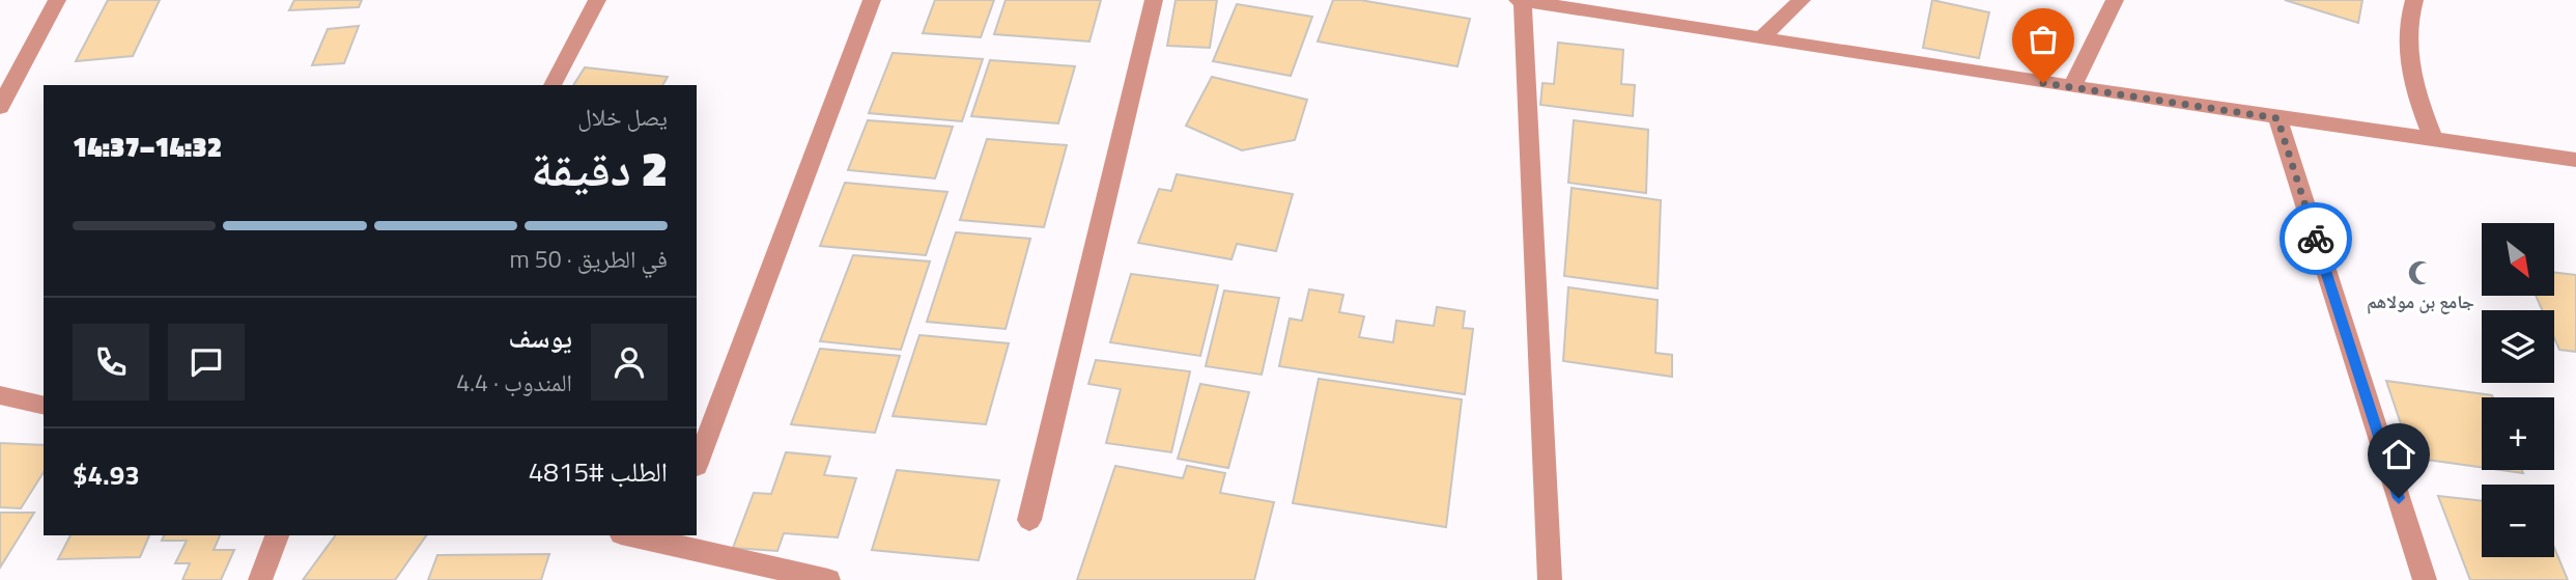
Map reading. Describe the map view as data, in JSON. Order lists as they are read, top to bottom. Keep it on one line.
{"places":{"mosque":["جامع بن مولاهم"]},"north":"bottom right","page":{"heading":["2 دقيقة","يصل خلال","14:32–14:37"],"panel":["يوسف","المندوب · 4.4","الطلب #4815","$4.93"],"bar":"في الطريق · 50 m","map_buttons":["+","−"]}}
